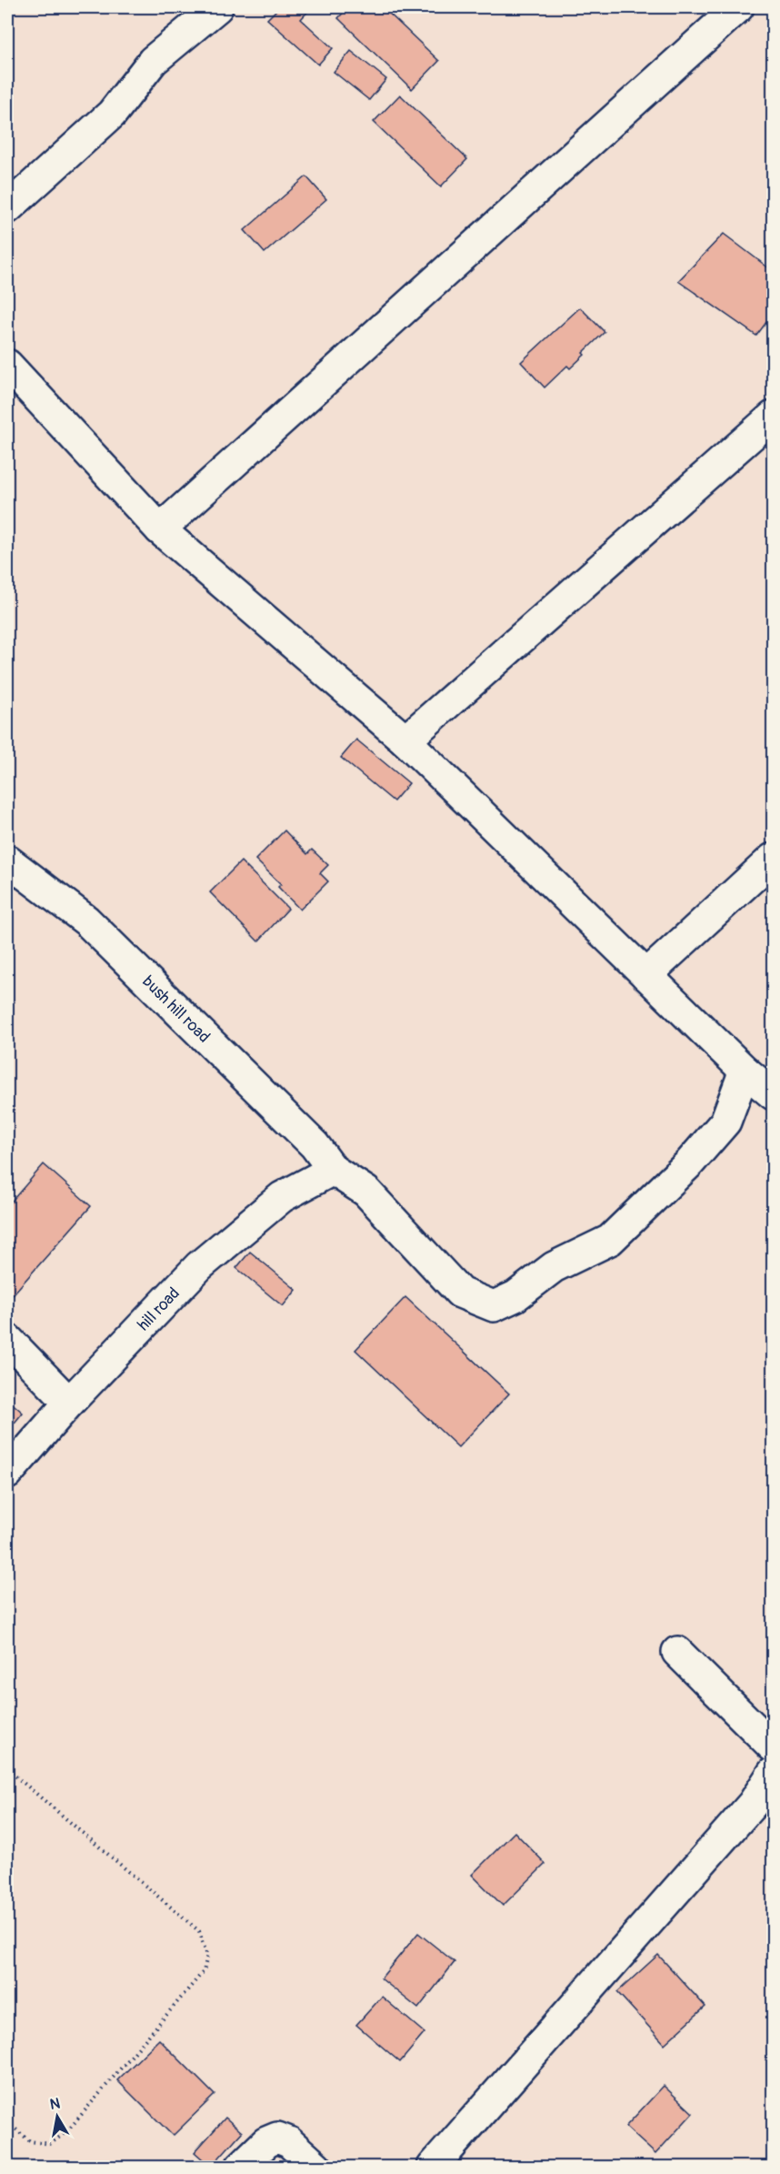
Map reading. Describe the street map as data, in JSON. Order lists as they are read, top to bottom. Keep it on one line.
{"streets":{"street":["bush hill road","hill road"]},"crossings":[["bush hill road","hill road"]],"north":"top"}
